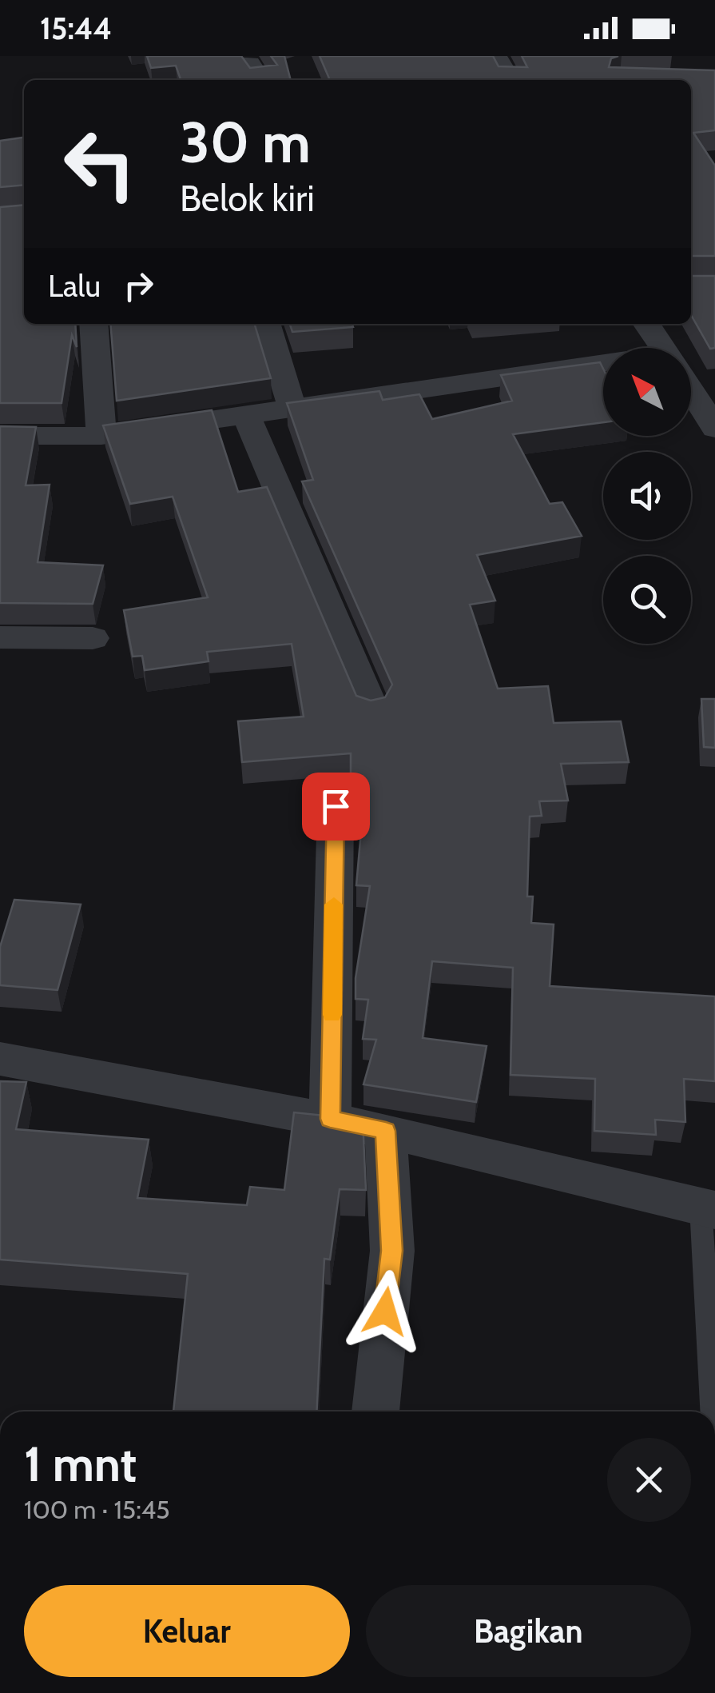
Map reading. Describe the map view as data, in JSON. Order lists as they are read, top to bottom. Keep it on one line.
{"north":"top left","page":{"status":"15:44","turn":["30 m","Belok kiri"],"then":"Lalu","heading":["1 mnt","100 m · 15:45"],"buttons":["Keluar","Bagikan"]}}
